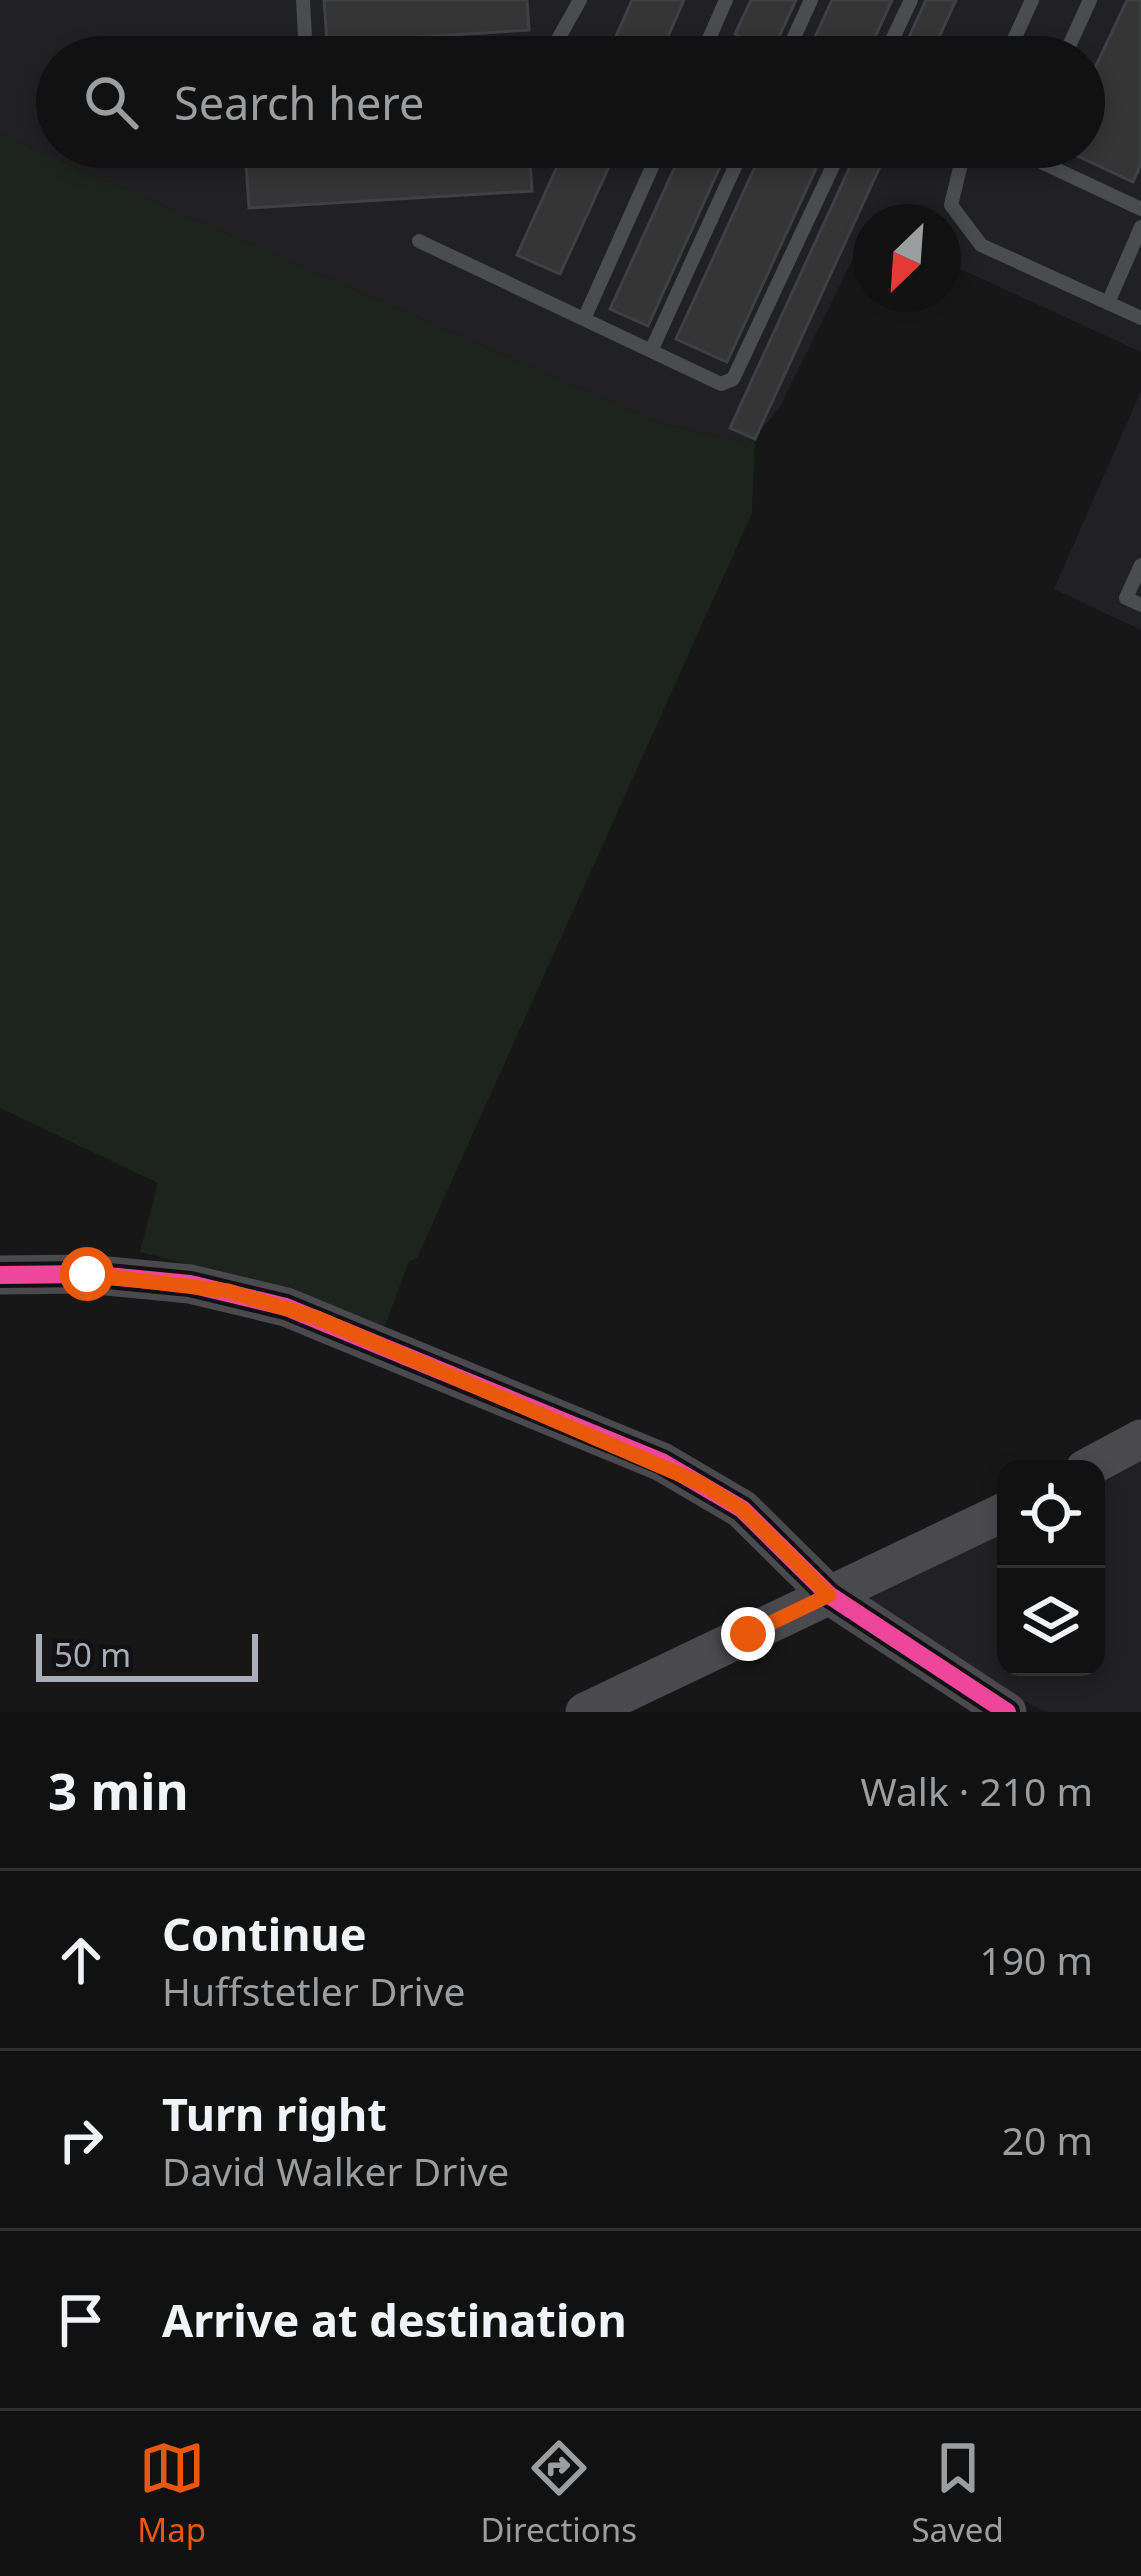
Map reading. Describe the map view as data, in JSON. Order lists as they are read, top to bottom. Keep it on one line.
{"scale_bar":"50 m","north":"bottom left","page":{"search":"Search here","scale":"50 m","heading":["3 min","Walk · 210 m"],"list":[["Continue","Huffstetler Drive","190 m"],["Turn right","David Walker Drive","20 m"],"Arrive at destination"],"nav":["Map","Directions","Saved"]}}
